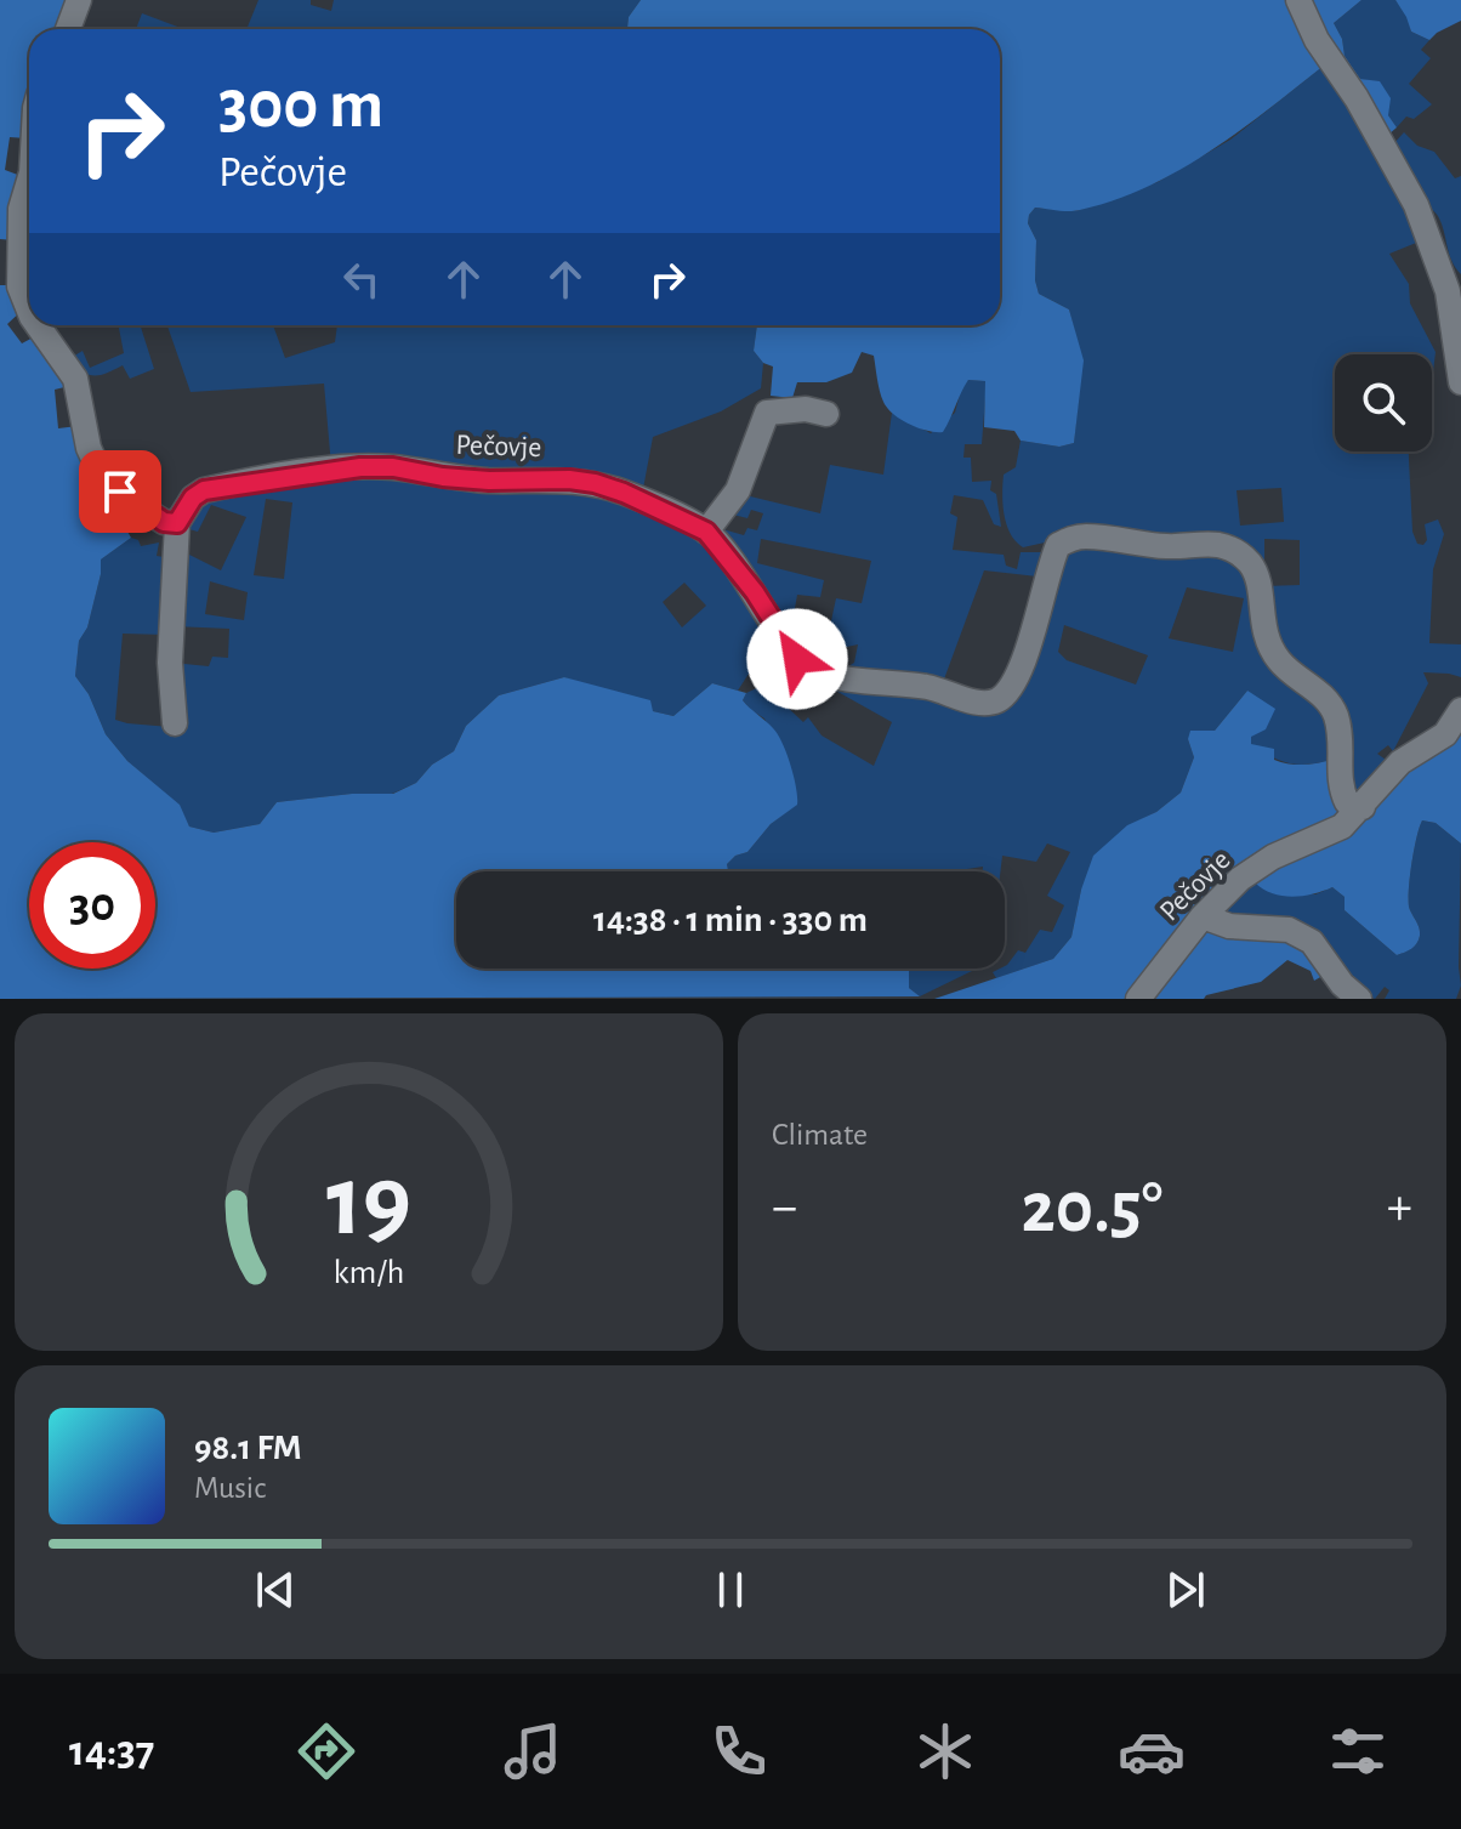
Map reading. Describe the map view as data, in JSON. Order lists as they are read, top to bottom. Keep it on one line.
{"streets":{"street":["Pečovje"]},"page":{"turn":["300 m","Pečovje"],"limit":"30","trip":"14:38 · 1 min · 330 m","tile":"Climate","heat":["−","20.5°","+"],"song":["98.1 FM","Music"],"tabs":"14:37","gauge":["19","km/h"]}}
